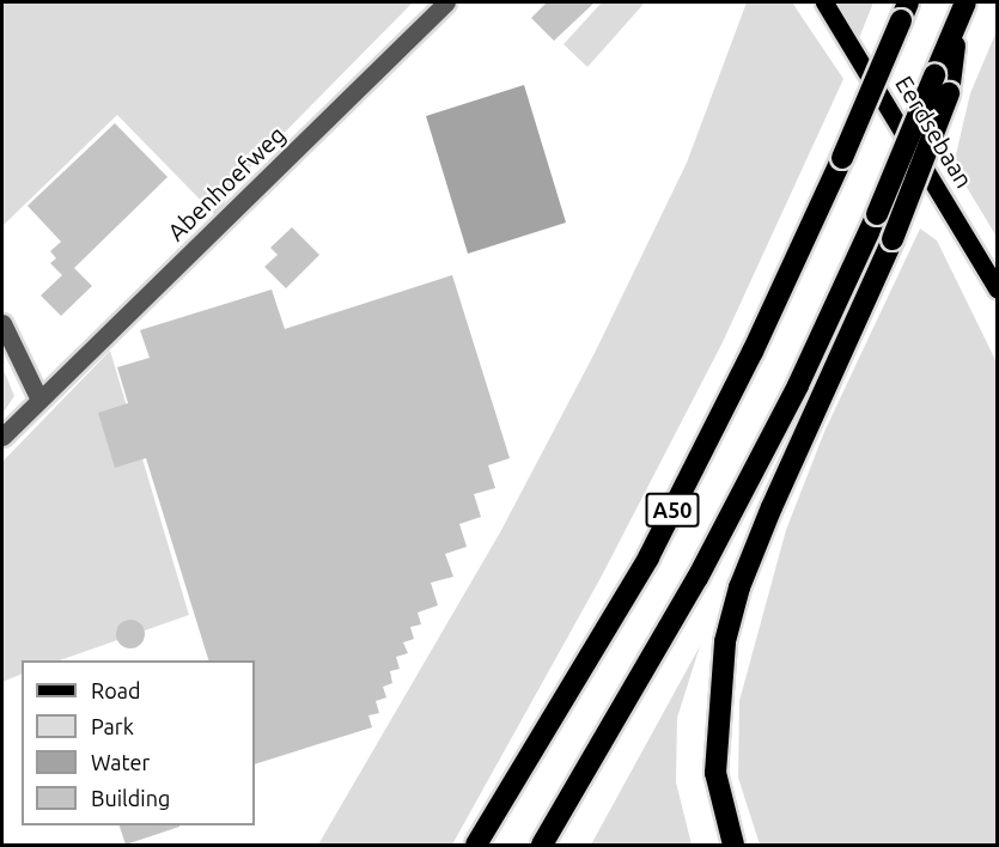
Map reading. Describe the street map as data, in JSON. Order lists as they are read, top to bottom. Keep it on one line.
{"streets":{"highway":["A50"],"main road":["Eerdsebaan"],"street":["Abenhoefweg"]},"legend":["Road","Park","Water","Building"]}
